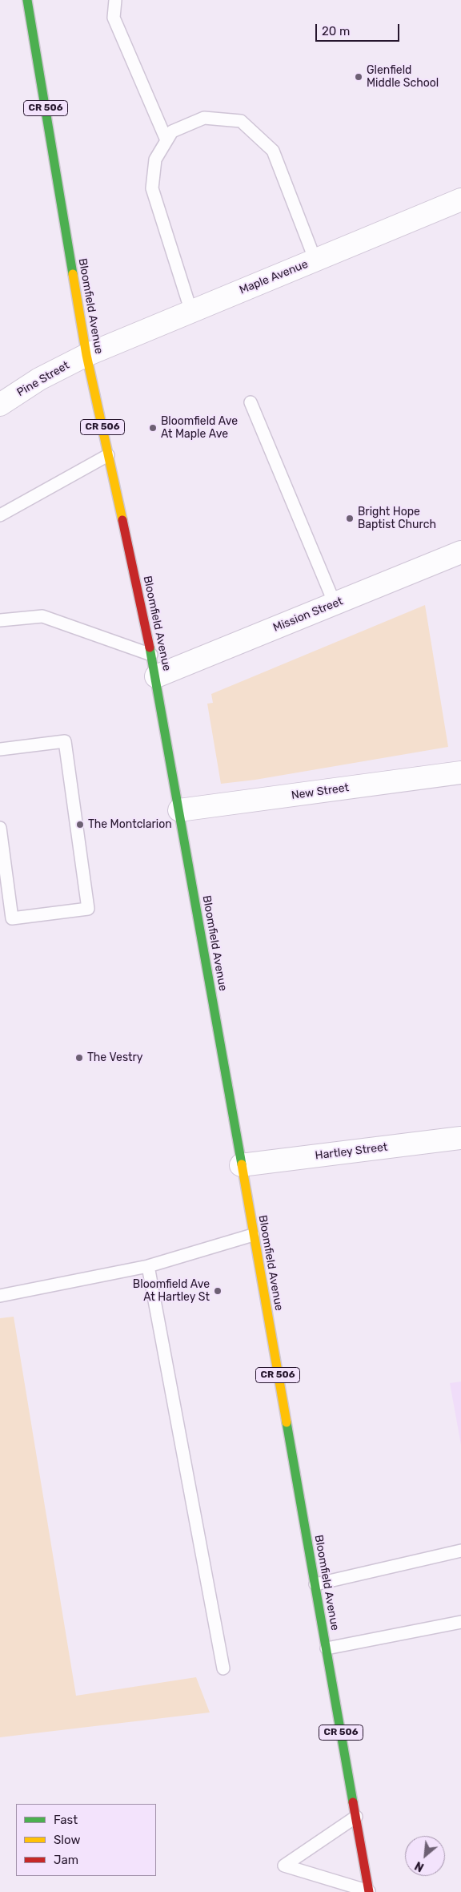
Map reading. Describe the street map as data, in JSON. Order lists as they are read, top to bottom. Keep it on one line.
{"streets":{"main road":["CR 506","Bloomfield Avenue"],"street":["Maple Avenue","Pine Street","Mission Street","New Street","Hartley Street"]},"crossings":[["Maple Avenue","Bloomfield Avenue"],["Maple Avenue","Pine Street"],["Bloomfield Avenue","Pine Street"],["Bloomfield Avenue","Mission Street"],["Bloomfield Avenue","New Street"],["Bloomfield Avenue","Hartley Street"]],"places":["Glenfield Middle School","Bloomfield Ave At Maple Ave","Bright Hope Baptist Church","The Montclarion","The Vestry","Bloomfield Ave At Hartley St"],"legend":["Fast","Slow","Jam"],"scale_bar":"20 m","north":"bottom left"}
